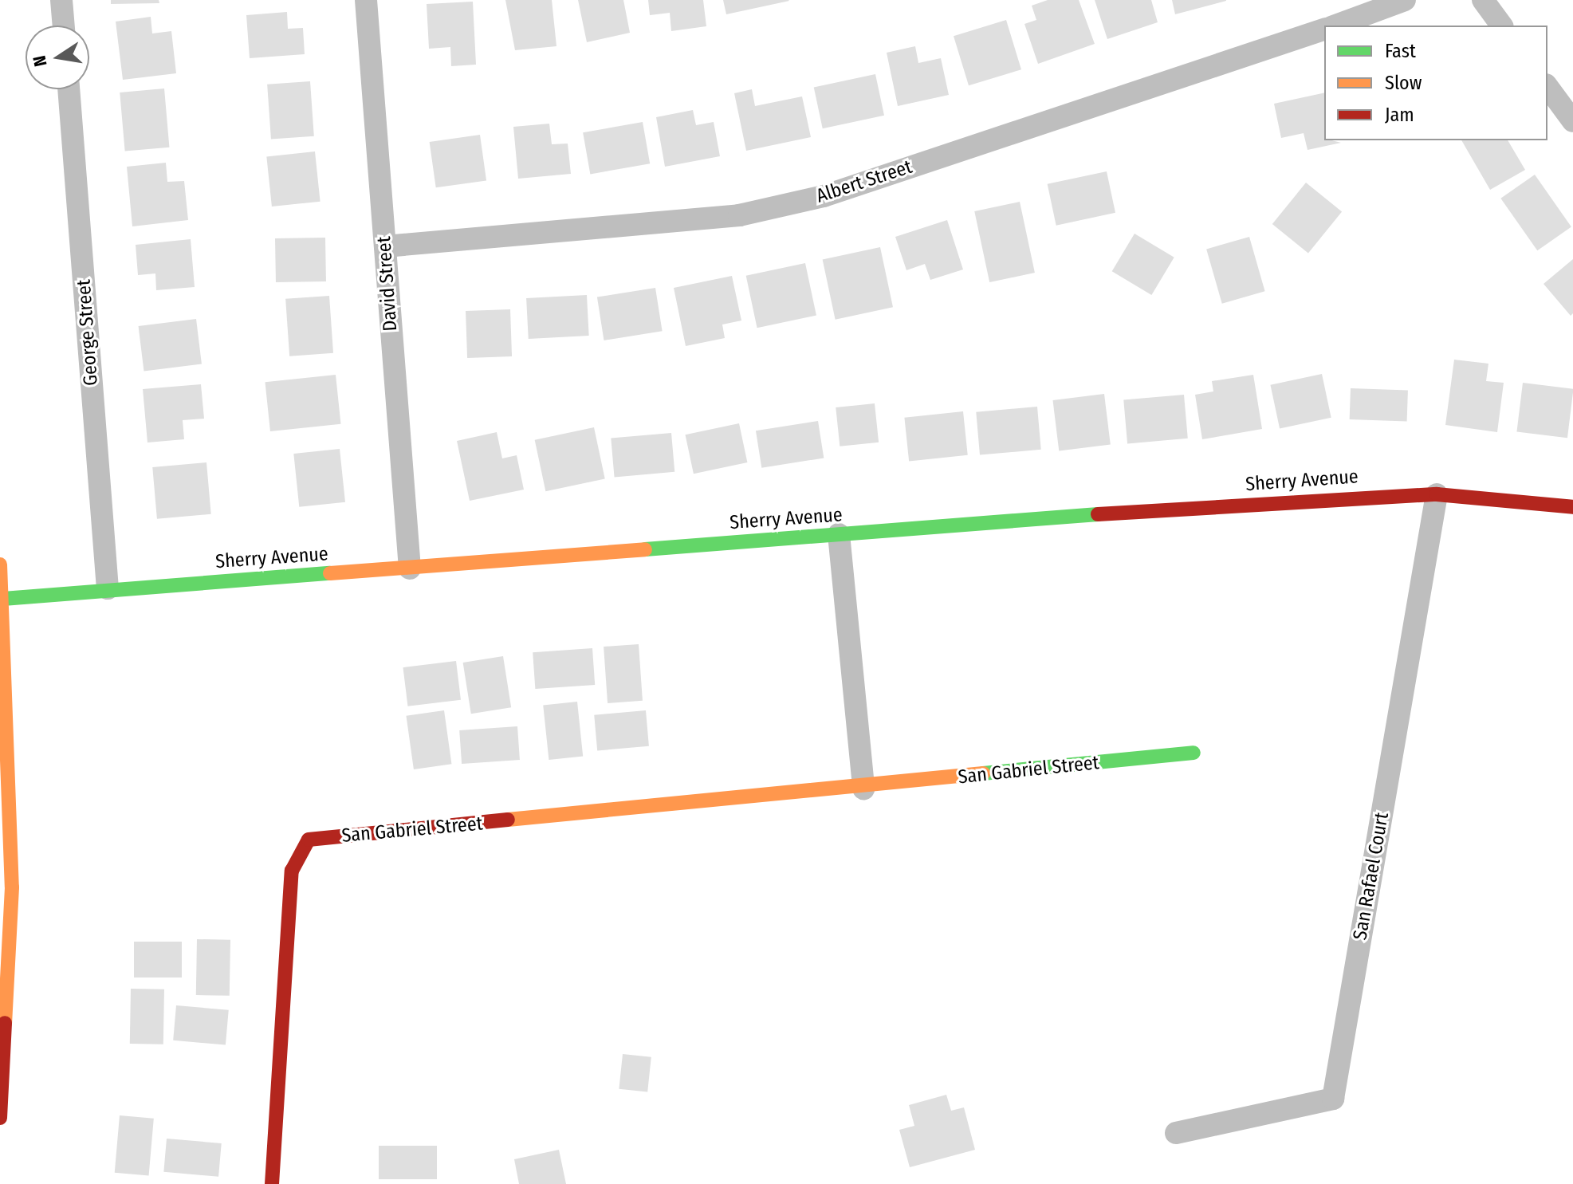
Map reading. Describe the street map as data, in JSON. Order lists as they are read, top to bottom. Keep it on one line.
{"streets":{"street":["Albert Street","David Street","George Street","Sherry Avenue","San Gabriel Street","San Rafael Court"]},"crossings":[["Albert Street","David Street"],["David Street","Sherry Avenue"],["George Street","Sherry Avenue"],["Sherry Avenue","San Rafael Court"]],"legend":["Fast","Slow","Jam"],"north":"left"}
